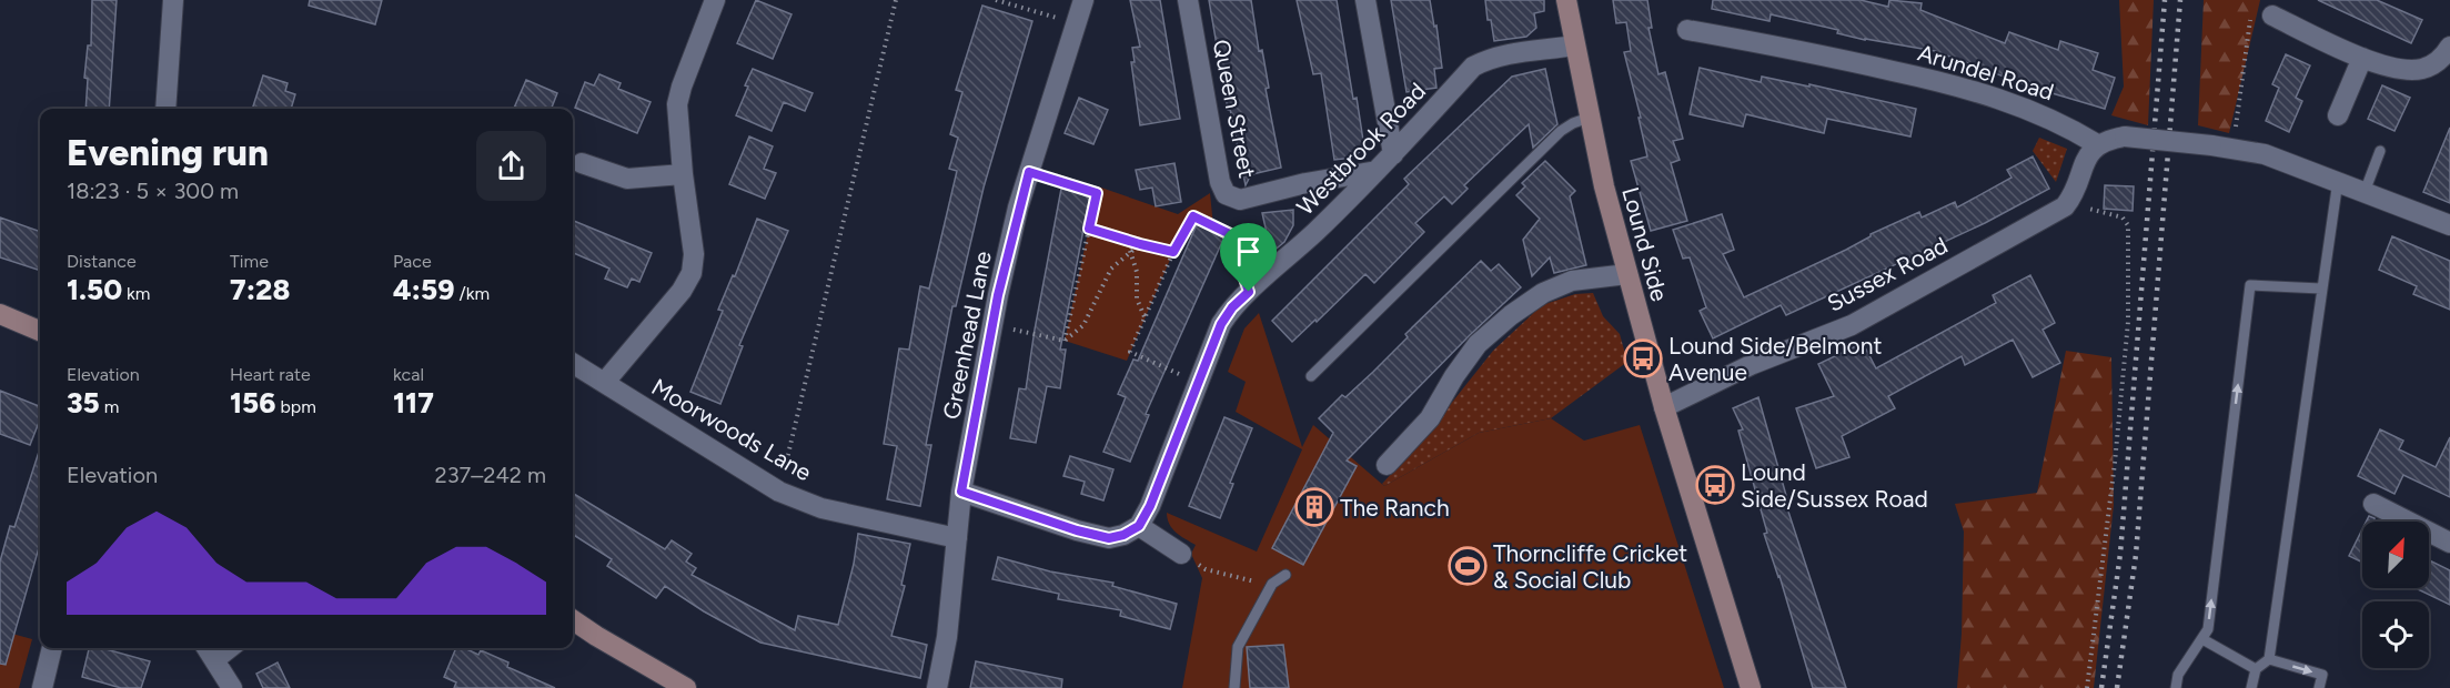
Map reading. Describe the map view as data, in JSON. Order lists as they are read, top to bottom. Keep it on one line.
{"streets":{"street":["Arundel Road","Queen Street","Westbrook Road","Lound Side","Sussex Road","Greenhead Lane","Moorwoods Lane"]},"crossings":[["Queen Street","Westbrook Road"],["Westbrook Road","Lound Side"],["Lound Side","Sussex Road"],["Greenhead Lane","Moorwoods Lane"]],"places":{"bus stop":["Lound Side/Belmont Avenue","Lound Side/Sussex Road"],"building":["The Ranch"],"sports":["Thorncliffe Cricket & Social Club"]},"north":"top right","page":{"heading":["Evening run","18:23 · 5 × 300 m"],"stats":[["Distance","1.50 km"],["Time","7:28"],["Pace","4:59 /km"],["Elevation","35 m"],["Heart rate","156 bpm"],["kcal","117"]],"chart":["Elevation","237–242 m"]}}
